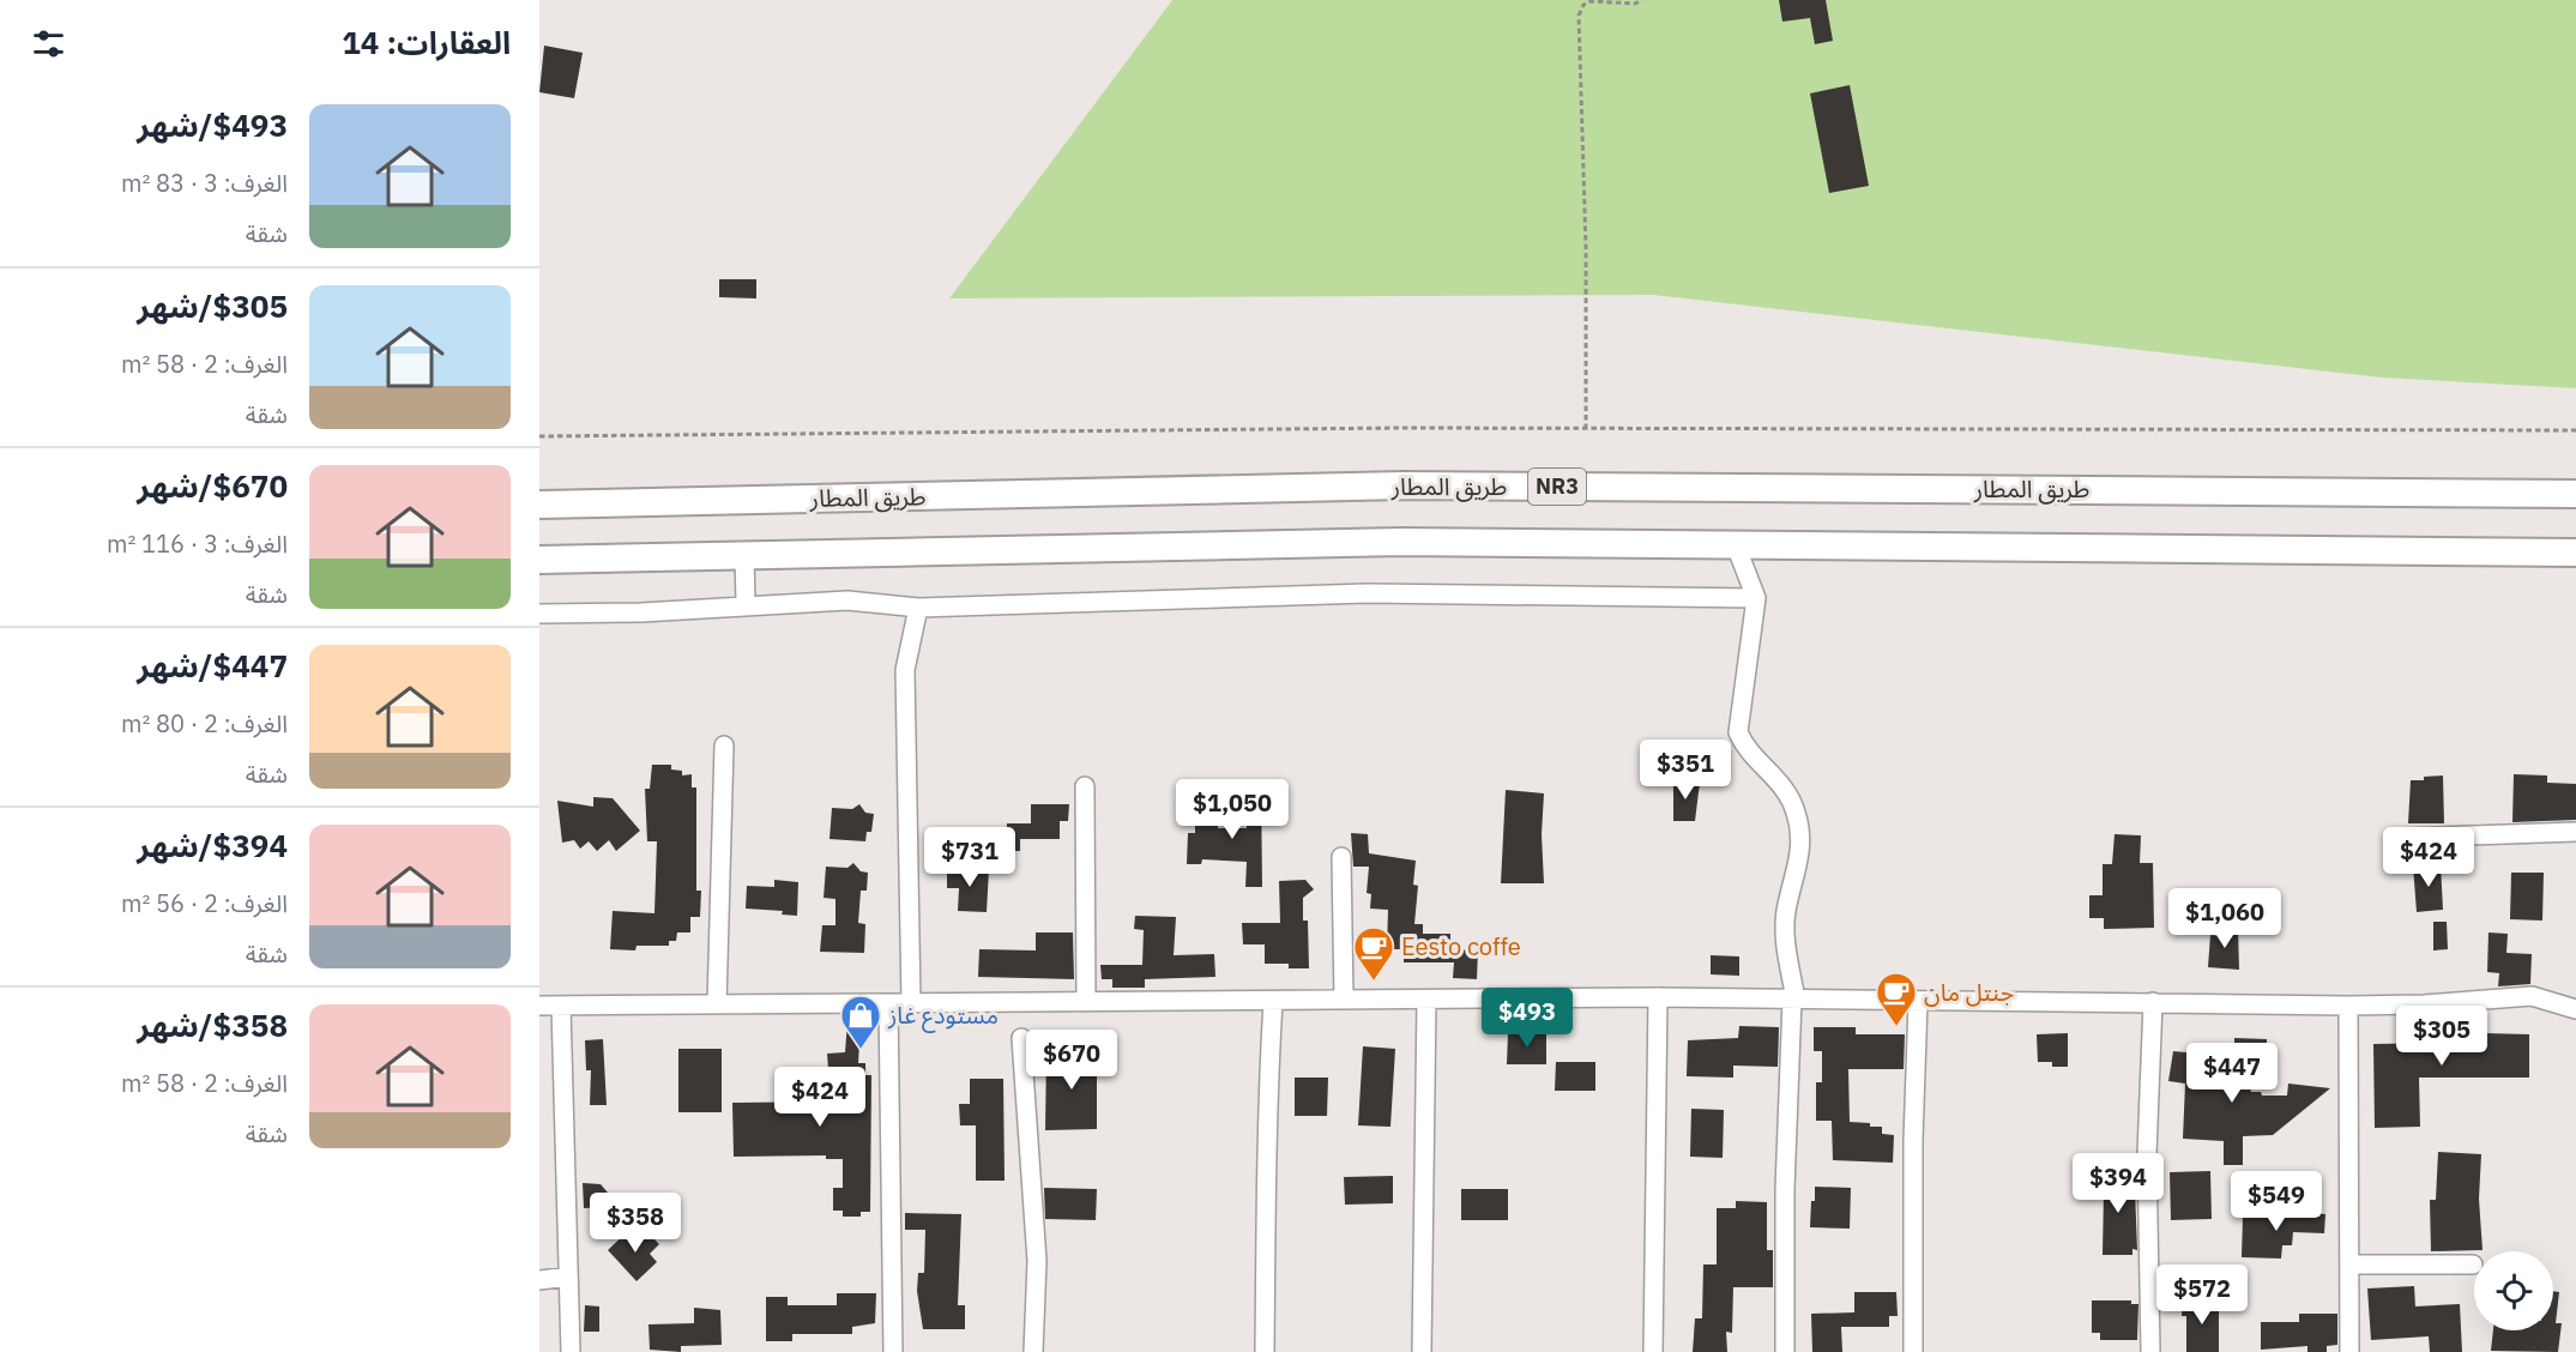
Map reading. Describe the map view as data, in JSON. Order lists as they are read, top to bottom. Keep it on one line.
{"streets":{"highway":["طريق المطار","NR3"]},"places":{"cafe":["Eesto coffe","جنتل مان"],"shop":["مستودع غاز"]},"page":{"heading":"العقارات: 14","list":[{"name":"$493/شهر","note":"الغرف: 3 · 83 m² · شقة"},{"name":"$305/شهر","note":"الغرف: 2 · 58 m² · شقة"},{"name":"$670/شهر","note":"الغرف: 3 · 116 m² · شقة"},{"name":"$447/شهر","note":"الغرف: 2 · 80 m² · شقة"},{"name":"$394/شهر","note":"الغرف: 2 · 56 m² · شقة"},{"name":"$358/شهر","note":"الغرف: 2 · 58 m² · شقة"}],"price":["$351","$1,050","$731","$424","$1,060","$493","$305","$670","$447","$424","$394","$549","$358","$572"]}}
